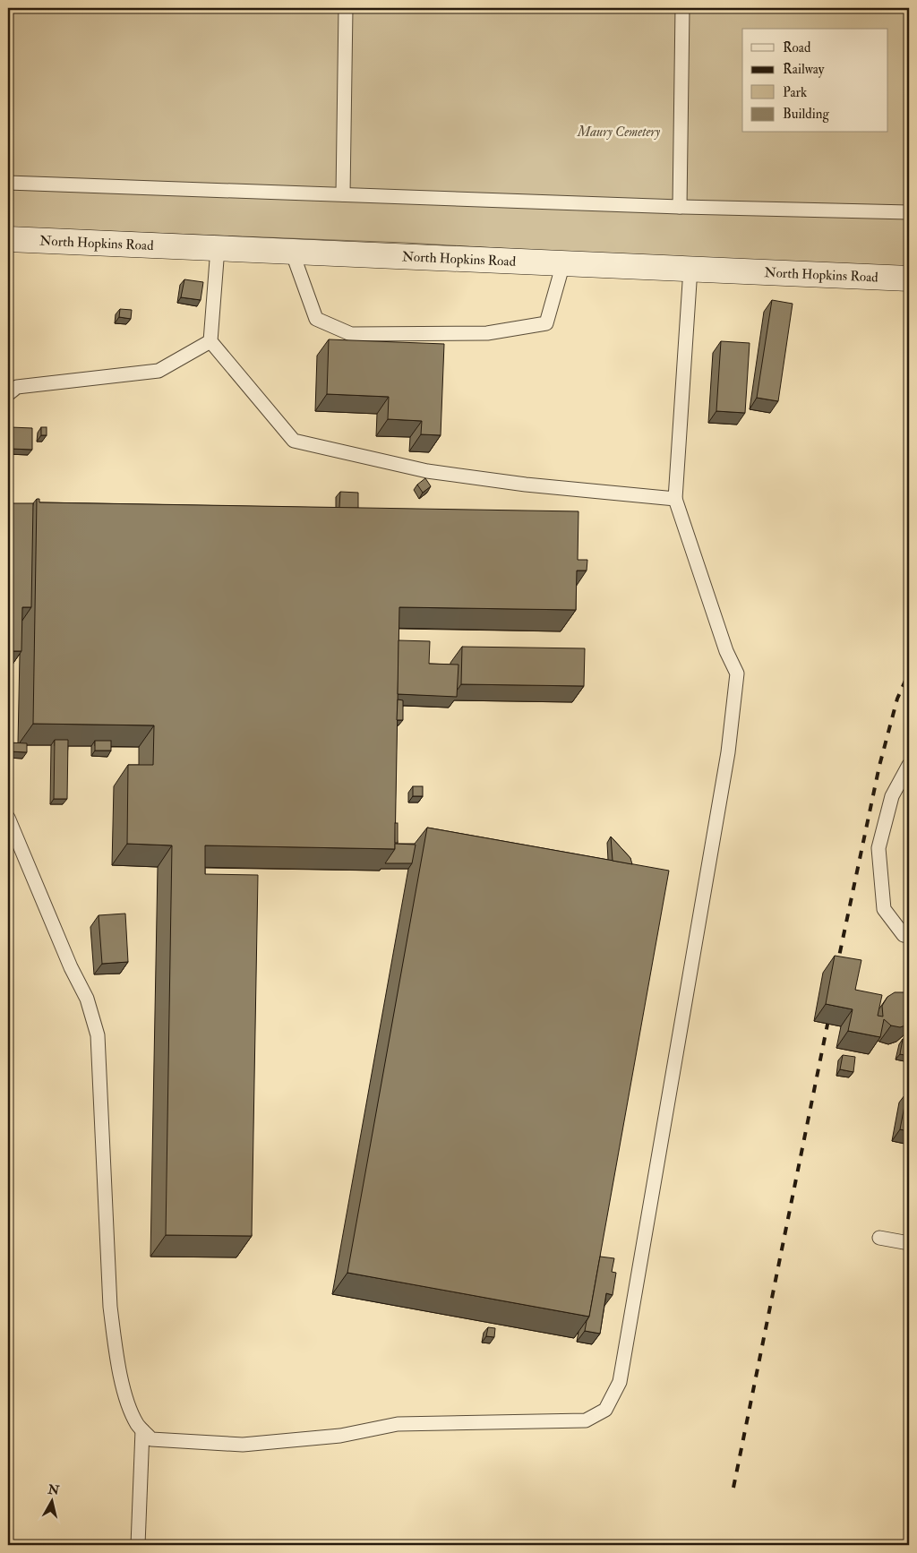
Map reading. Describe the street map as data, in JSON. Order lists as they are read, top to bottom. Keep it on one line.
{"streets":{"main road":["North Hopkins Road"]},"parks":["Maury Cemetery"],"legend":["Road","Railway","Park","Building"],"north":"top"}
